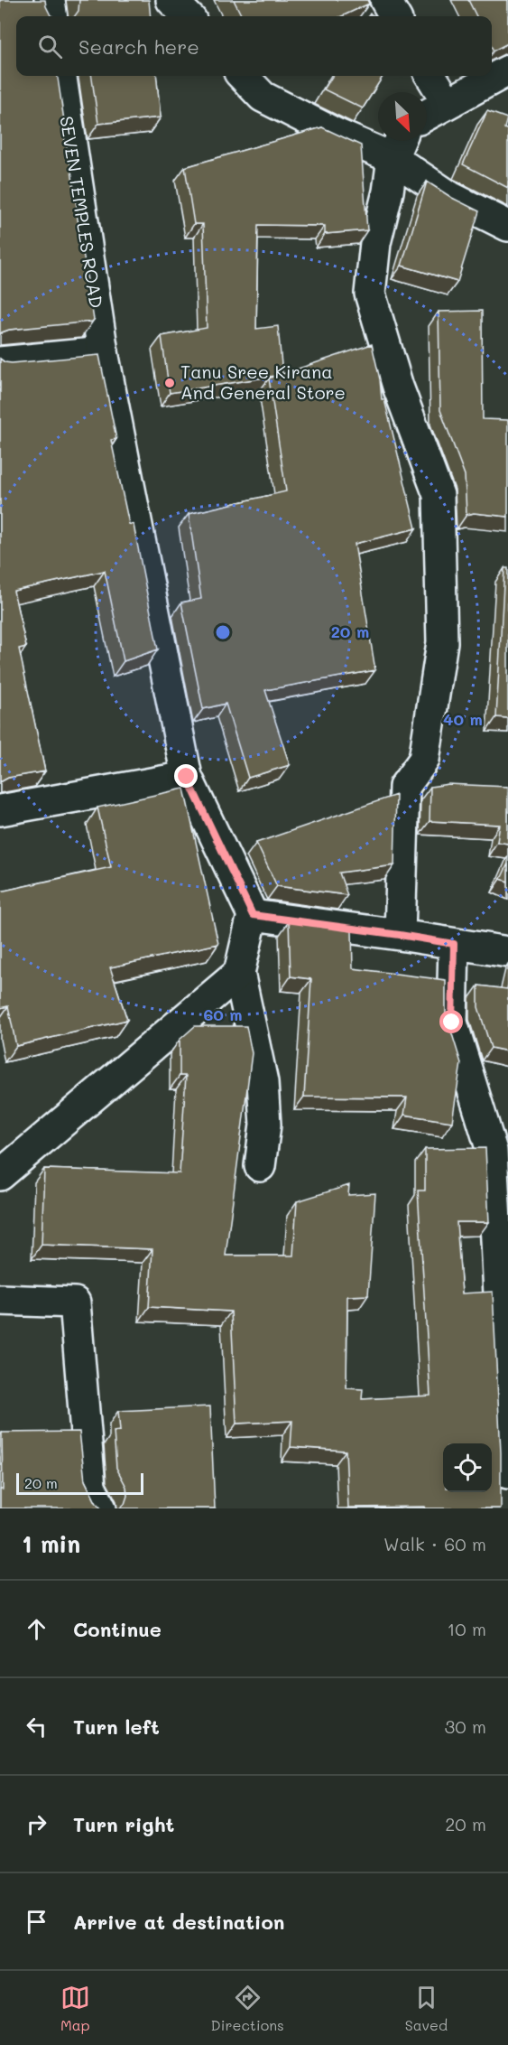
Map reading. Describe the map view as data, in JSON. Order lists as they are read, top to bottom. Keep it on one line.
{"streets":{"street":["SEVEN TEMPLES ROAD"]},"places":["Tanu Sree Kirana And General Store"],"scale_bar":"20 m","north":"bottom right","page":{"search":"Search here","scale":"20 m","heading":["1 min","Walk · 60 m"],"list":[["Continue","10 m"],["Turn left","30 m"],["Turn right","20 m"],"Arrive at destination"],"nav":["Map","Directions","Saved"]},"rings":["20 m","40 m","60 m"]}
